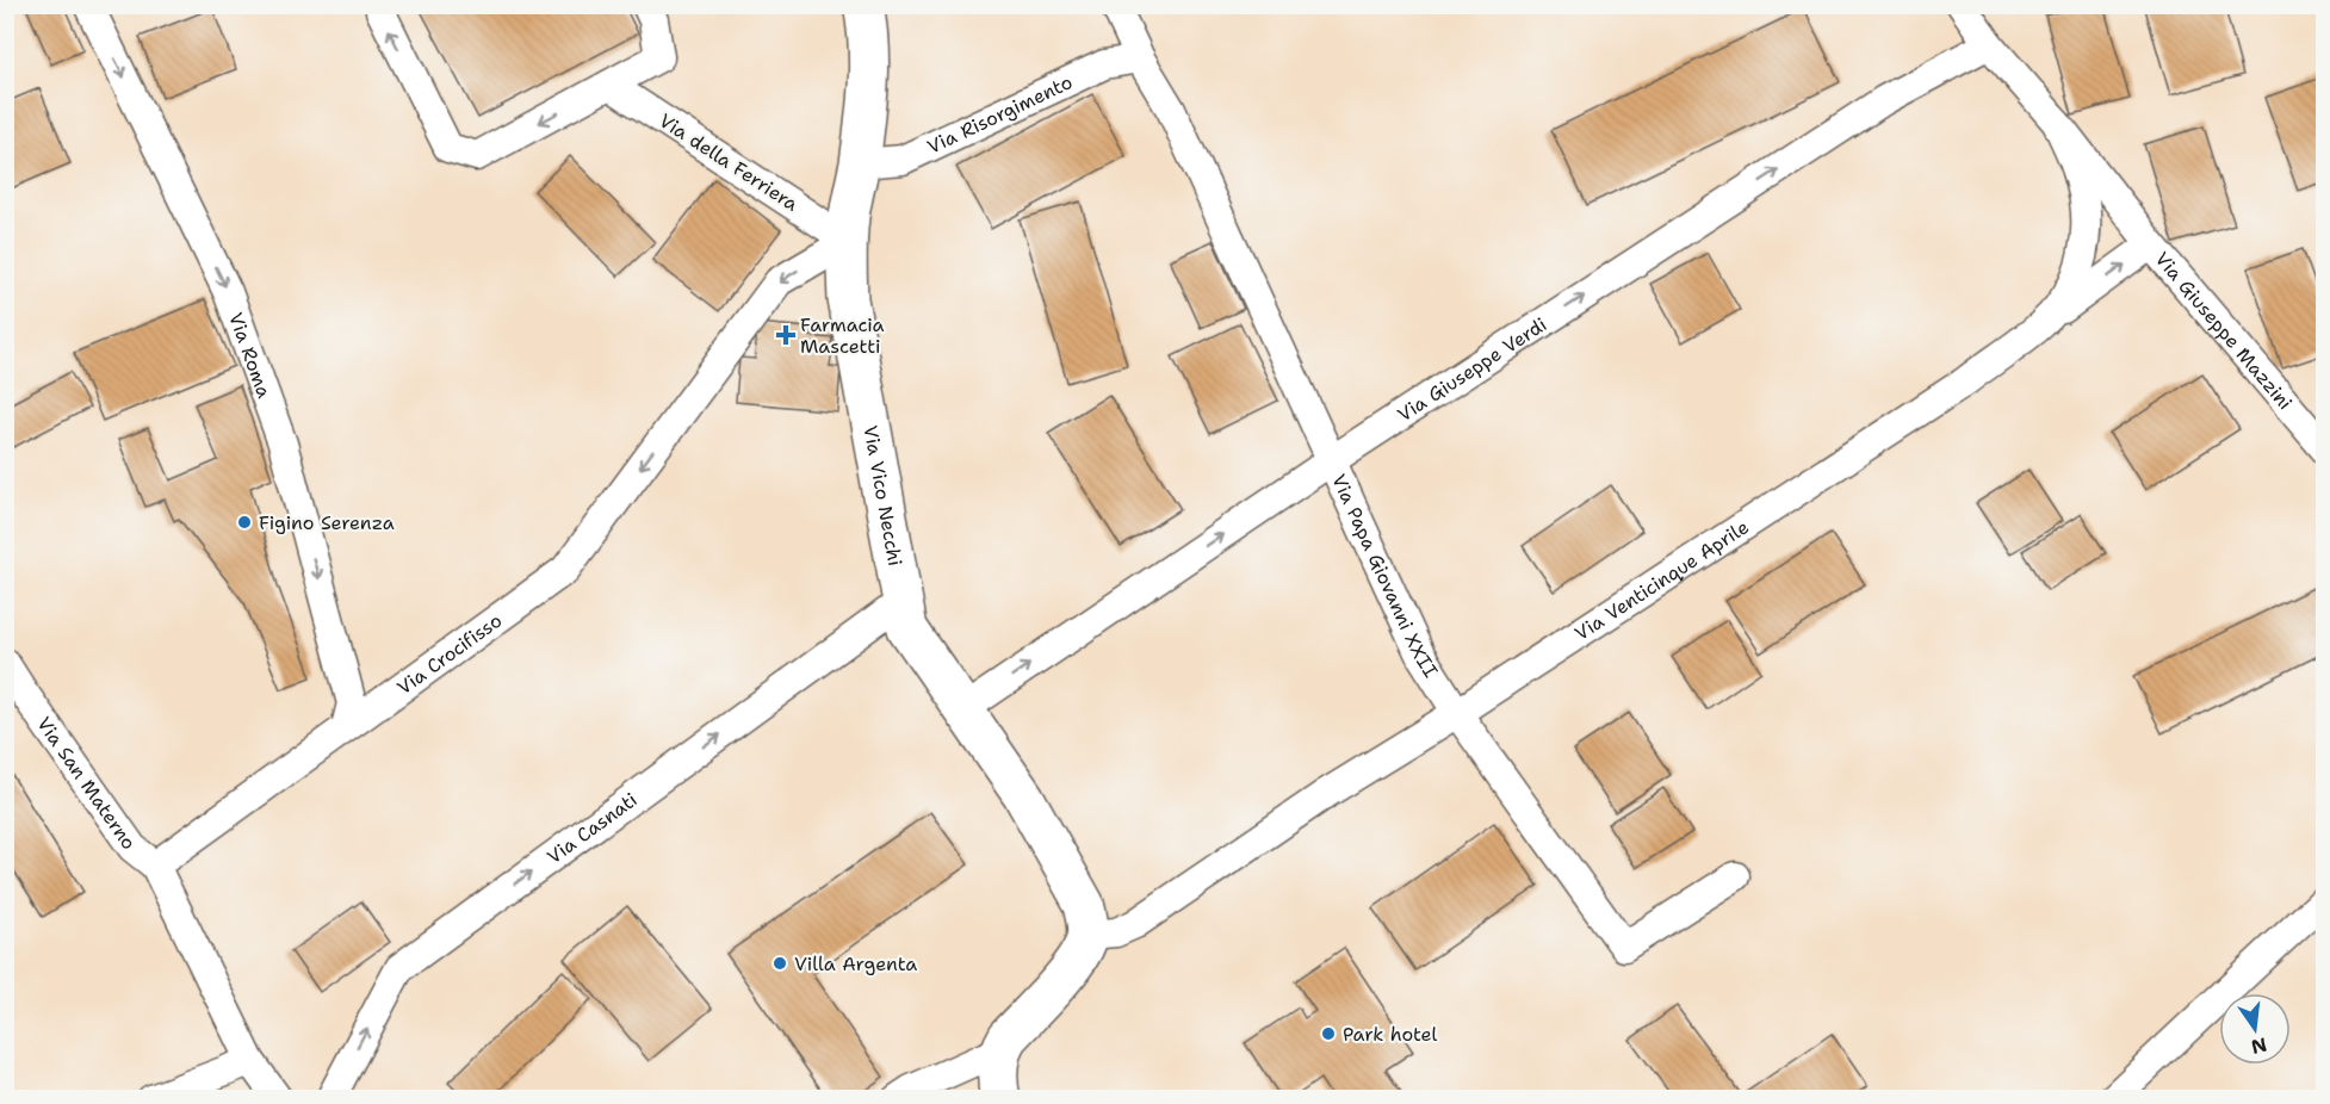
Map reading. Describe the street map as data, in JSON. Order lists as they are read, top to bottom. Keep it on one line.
{"streets":{"street":["Via Risorgimento","Via della Ferriera","Via Giuseppe Mazzini","Via Roma","Via Giuseppe Verdi","Via Vico Necchi","Via Papa Giovanni XXII","Via Venticinque Aprile","Via Crocifisso","Via San Materno","Via Casnati"]},"crossings":[["Via Risorgimento","Via Vico Necchi"],["Via Risorgimento","Via Papa Giovanni XXII"],["Via della Ferriera","Via Vico Necchi"],["Via della Ferriera","Via Crocifisso"],["Via Giuseppe Mazzini","Via Venticinque Aprile"],["Via Roma","Via Crocifisso"],["Via Giuseppe Verdi","Via Vico Necchi"],["Via Giuseppe Verdi","Via Papa Giovanni XXII"],["Via Vico Necchi","Via Venticinque Aprile"],["Via Vico Necchi","Via Crocifisso"],["Via Vico Necchi","Via Casnati"],["Via Papa Giovanni XXII","Via Venticinque Aprile"],["Via Crocifisso","Via San Materno"]],"one_way":["Via Roma","Via Giuseppe Verdi","Via Crocifisso","Via Casnati"],"places":{"health":["Farmacia Mascetti"],"other":["Figino Serenza","Villa Argenta","Park hotel"]},"north":"bottom"}
